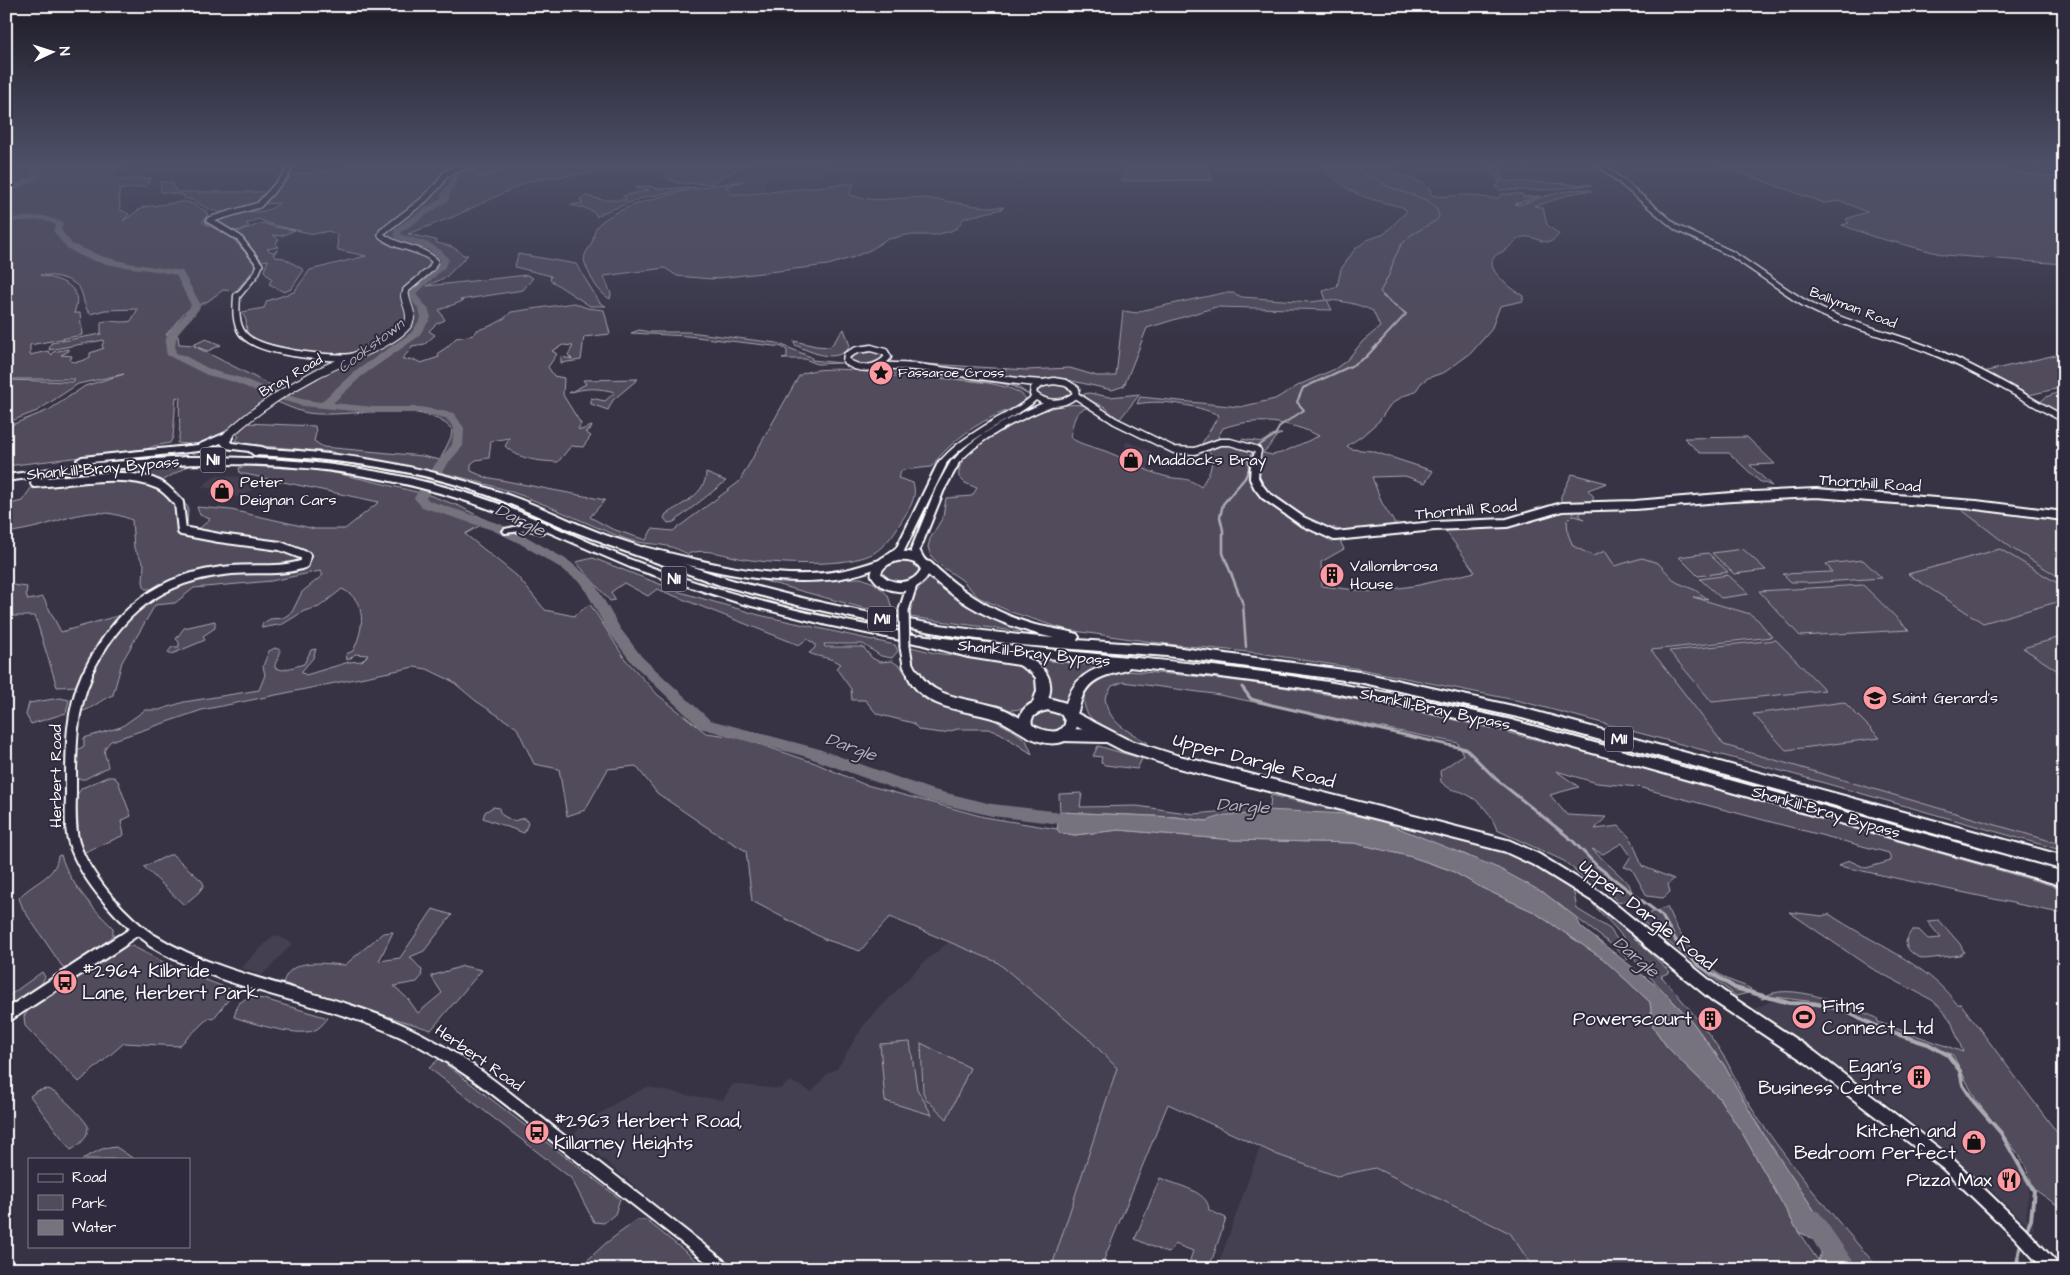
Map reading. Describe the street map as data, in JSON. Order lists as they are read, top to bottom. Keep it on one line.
{"streets":{"highway":["N11","Shankill-Bray Bypass","M11"],"main road":["Bray Road","Upper Dargle Road"],"street":["Ballyman Road","Thornhill Road","Herbert Road"]},"crossings":[["Bray Road","N11"],["N11","Shankill-Bray Bypass"],["N11","Upper Dargle Road"],["N11","Herbert Road"]],"water":["Cookstown","Dargle"],"places":{"place":["Fassaroe Cross"],"shop":["Maddocks Bray","Peter Deignan Cars","Kitchen and Bedroom Perfect"],"building":["Vallombrosa House","Powerscourt","Egan's Business Centre"],"school or university":["Saint Gerard's"],"bus stop":["#2964 Kilbride Lane, Herbert Park","#2963 Herbert Road, Killarney Heights"],"sports":["Fitns Connect Ltd"],"restaurant":["Pizza Max"]},"legend":["Road","Park","Water"],"north":"right"}
